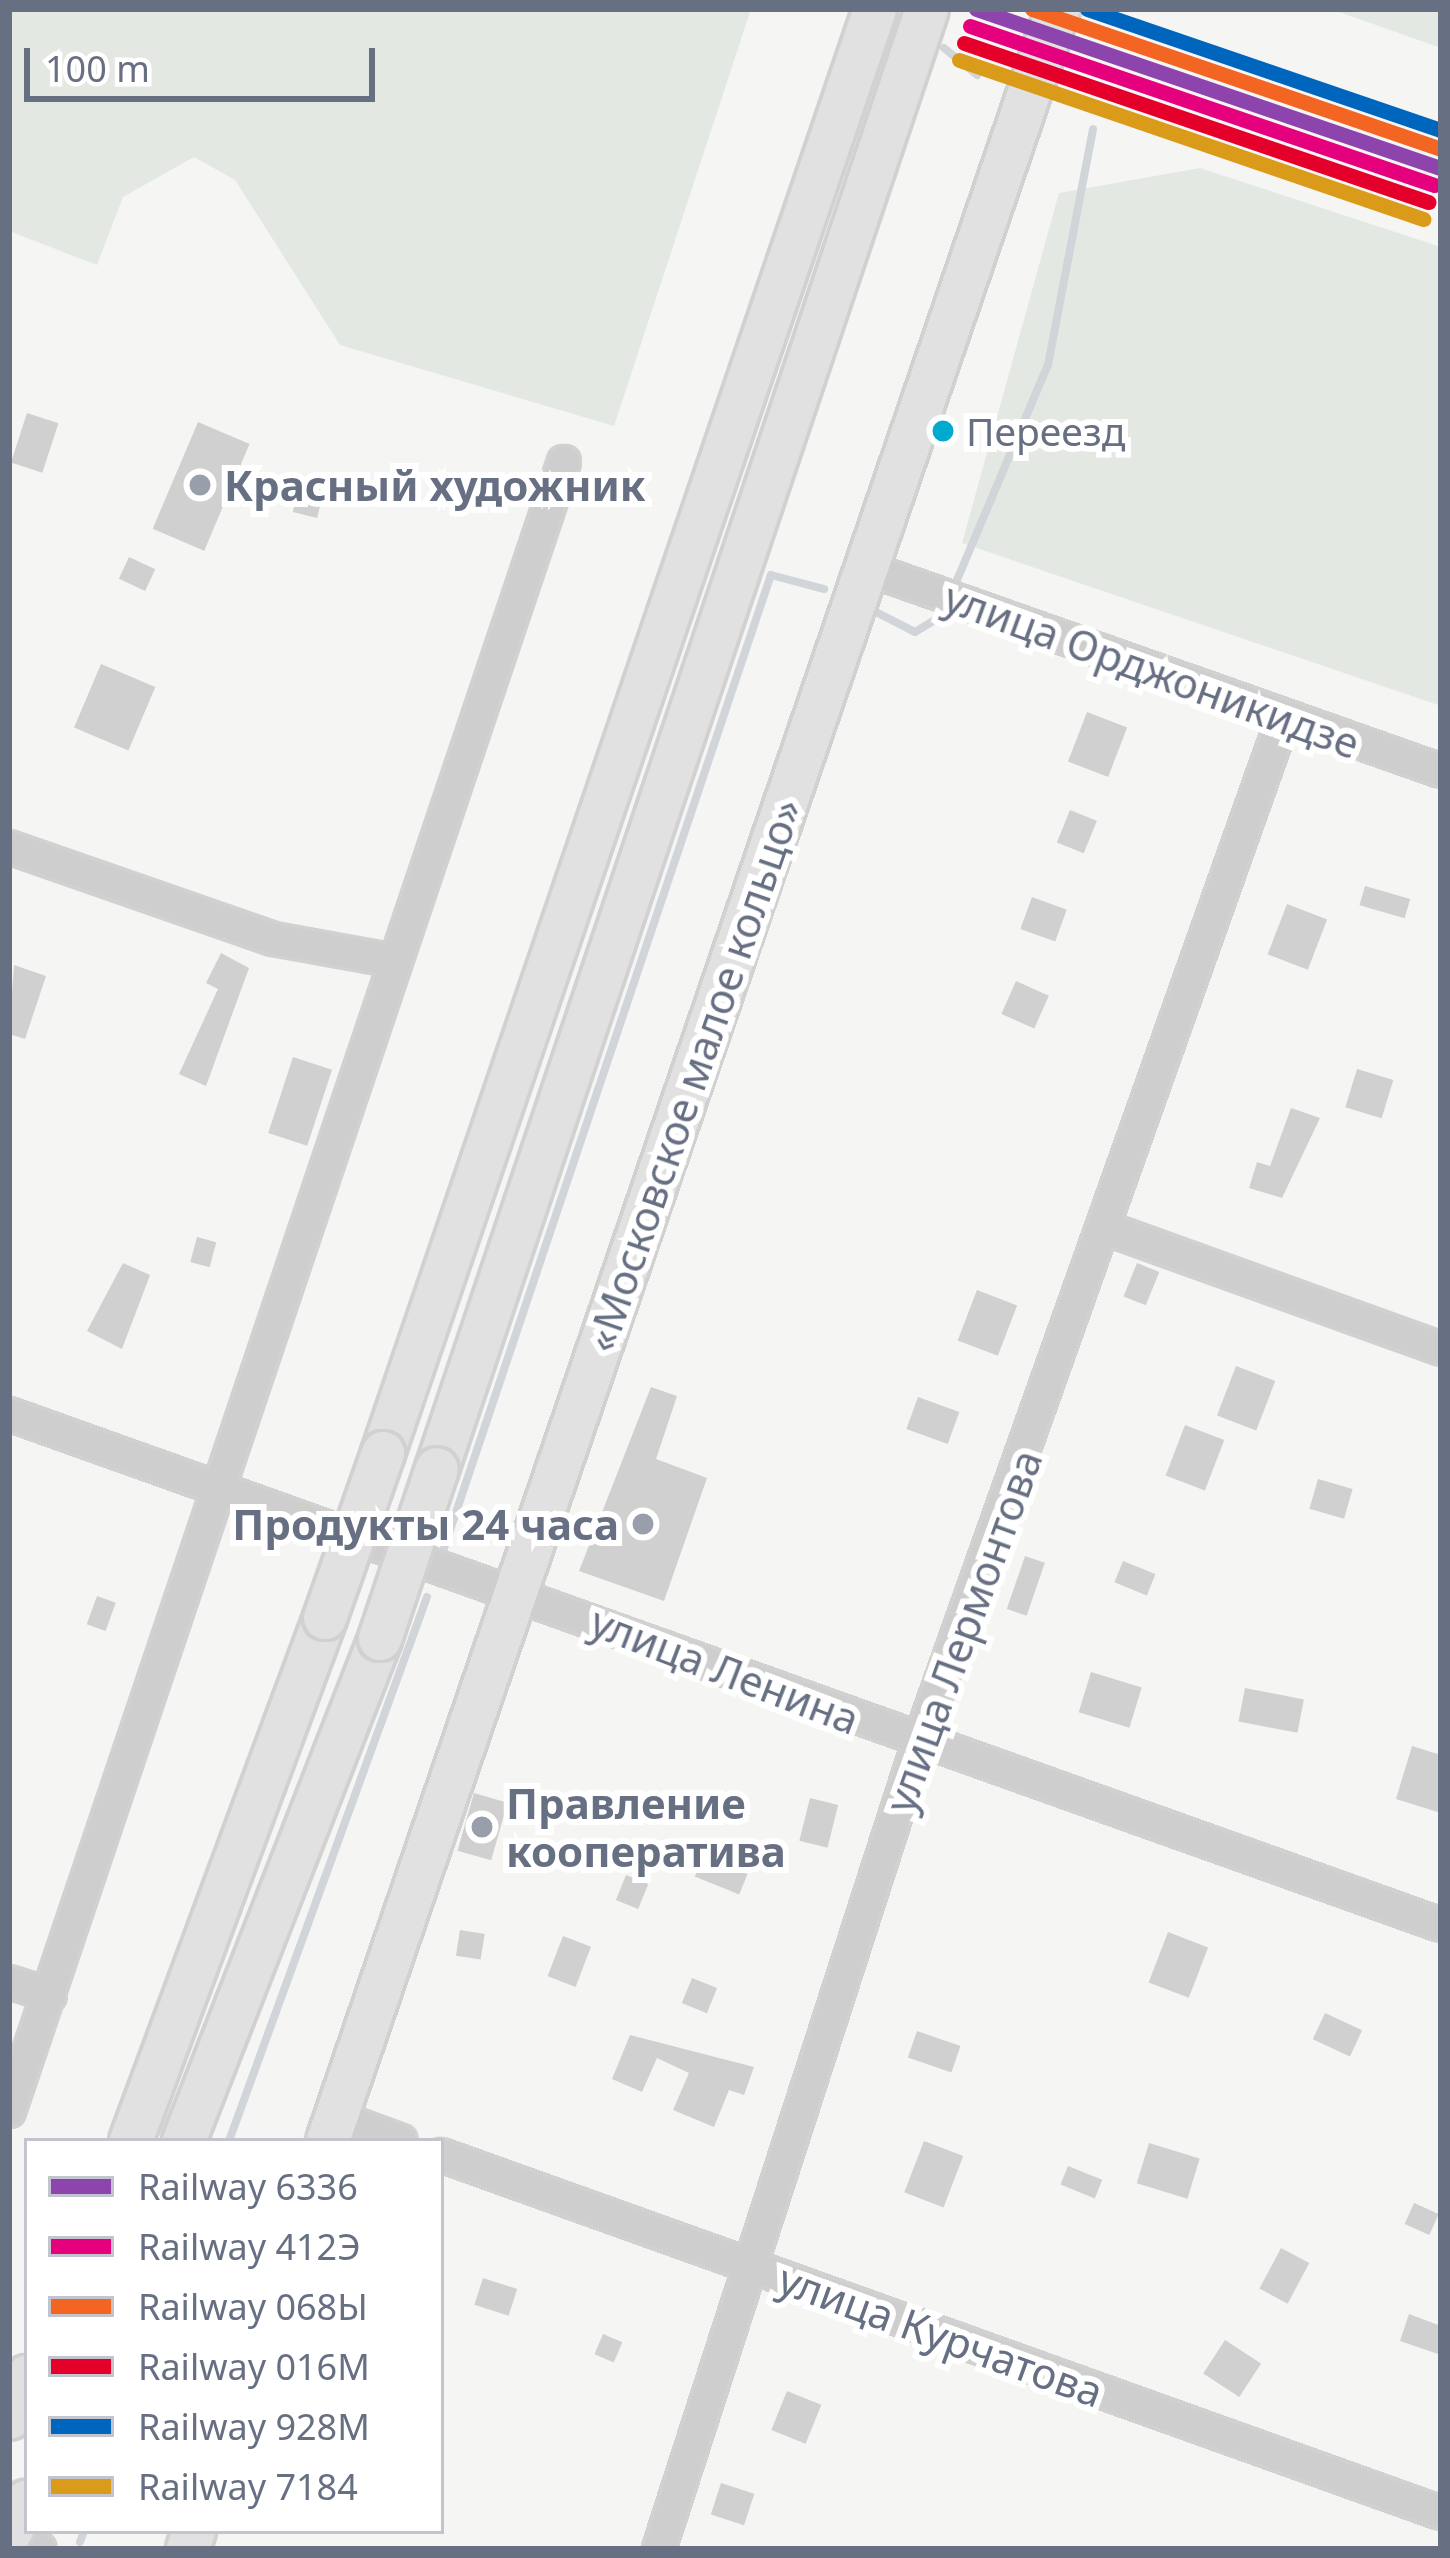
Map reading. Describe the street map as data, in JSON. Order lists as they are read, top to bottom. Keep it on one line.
{"streets":{"highway":["«Московское малое кольцо»"],"street":["улица Орджоникидзе","улица Лермонтова","улица Ленина","улица Курчатова"]},"crossings":[["улица Орджоникидзе","«Московское малое кольцо»"],["улица Орджоникидзе","улица Лермонтова"],["«Московское малое кольцо»","улица Ленина"],["улица Лермонтова","улица Ленина"],["улица Лермонтова","улица Курчатова"]],"places":["Переезд","Красный художник","Продукты 24 часа","Правление кооператива"],"lines":["rail line 6336","rail line 068Ы","rail line 928М","rail line 412Э","rail line 016М","rail line 7184"],"legend":["Railway 6336","Railway 412Э","Railway 068Ы","Railway 016М","Railway 928М","Railway 7184"],"scale_bar":"100 m"}
